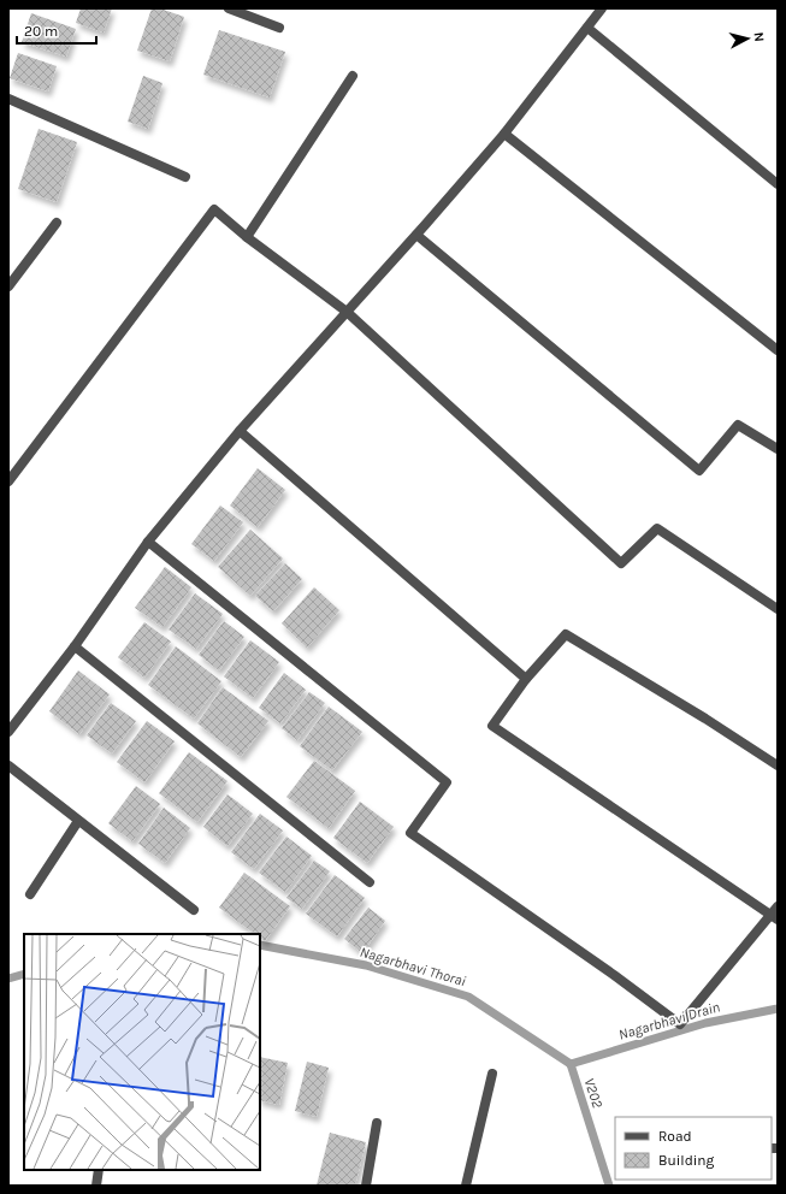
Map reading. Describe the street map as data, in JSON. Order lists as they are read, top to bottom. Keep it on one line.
{"water":["Nagarbhavi Thorai","Nagarbhavi Drain","V202"],"legend":["Road","Building"],"scale_bar":"20 m","north":"right"}
